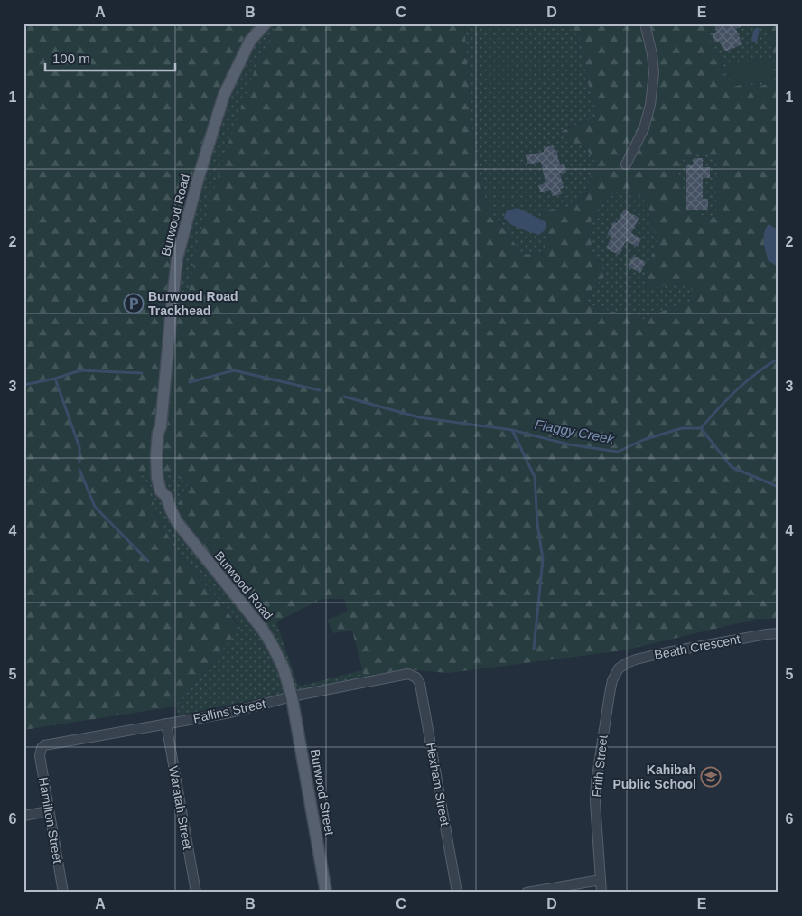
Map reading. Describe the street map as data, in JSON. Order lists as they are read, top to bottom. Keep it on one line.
{"streets":{"main road":["Burwood Road","Burwood Street"],"street":["Beath Crescent","Fallins Street","Frith Street","Hexham Street","Waratah Street","Hamilton Street"]},"crossings":[["Burwood Road","Fallins Street"],["Burwood Road","Burwood Street"],["Beath Crescent","Frith Street"],["Fallins Street","Hexham Street"],["Fallins Street","Burwood Street"],["Fallins Street","Waratah Street"],["Fallins Street","Hamilton Street"]],"water":["Flaggy Creek"],"places":{"parking":["Burwood Road Trackhead"],"school or university":["Kahibah Public School"]},"scale_bar":"100 m","grid":{"columns":["A","B","C","D","E"],"rows":["1","2","3","4","5","6"]}}
